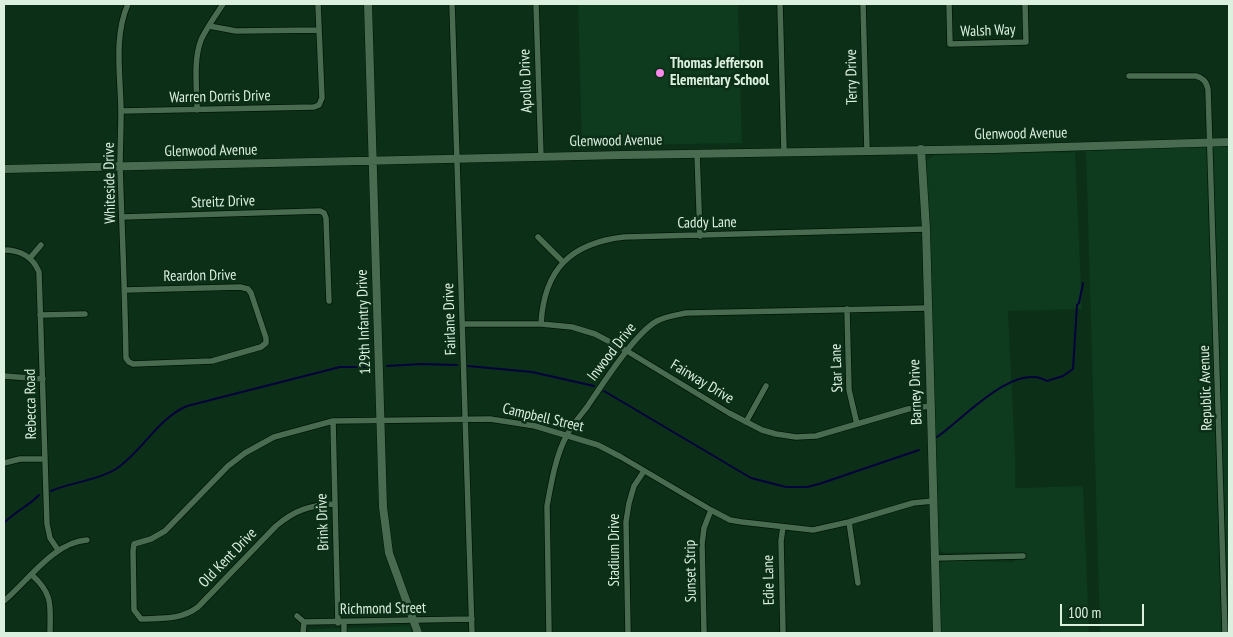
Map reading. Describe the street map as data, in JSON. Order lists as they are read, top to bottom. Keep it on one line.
{"streets":{"street":["Walsh Way","Terry Drive","Apollo Drive","Warren Dorris Drive","Glenwood Avenue","Whiteside Drive","Streitz Drive","Caddy Lane","Reardon Drive","Fairlane Drive","129th Infantry Drive","Inwood Drive","Star Lane","Fairway Drive","Republic Avenue","Barney Drive","Rebecca Road","Campbell Street","Brink Drive","Stadium Drive","Old Kent Drive","Sunset Strip","Edie Lane","Richmond Street"]},"crossings":[["Terry Drive","Glenwood Avenue"],["Apollo Drive","Glenwood Avenue"],["Warren Dorris Drive","Whiteside Drive"],["Glenwood Avenue","Whiteside Drive"],["Glenwood Avenue","Fairlane Drive"],["Glenwood Avenue","129th Infantry Drive"],["Glenwood Avenue","Republic Avenue"],["Glenwood Avenue","Barney Drive"],["Whiteside Drive","Streitz Drive"],["Whiteside Drive","Reardon Drive"],["Caddy Lane","Fairway Drive"],["Caddy Lane","Barney Drive"],["Fairlane Drive","Fairway Drive"],["Fairlane Drive","Campbell Street"],["Fairlane Drive","Richmond Street"],["129th Infantry Drive","Campbell Street"],["129th Infantry Drive","Richmond Street"],["Inwood Drive","Star Lane"],["Inwood Drive","Fairway Drive"],["Inwood Drive","Barney Drive"],["Inwood Drive","Campbell Street"],["Star Lane","Fairway Drive"],["Fairway Drive","Barney Drive"],["Barney Drive","Campbell Street"],["Campbell Street","Brink Drive"],["Campbell Street","Stadium Drive"],["Campbell Street","Old Kent Drive"],["Campbell Street","Sunset Strip"],["Campbell Street","Edie Lane"],["Brink Drive","Old Kent Drive"],["Brink Drive","Richmond Street"]],"places":["Thomas Jefferson Elementary School"],"scale_bar":"100 m"}
